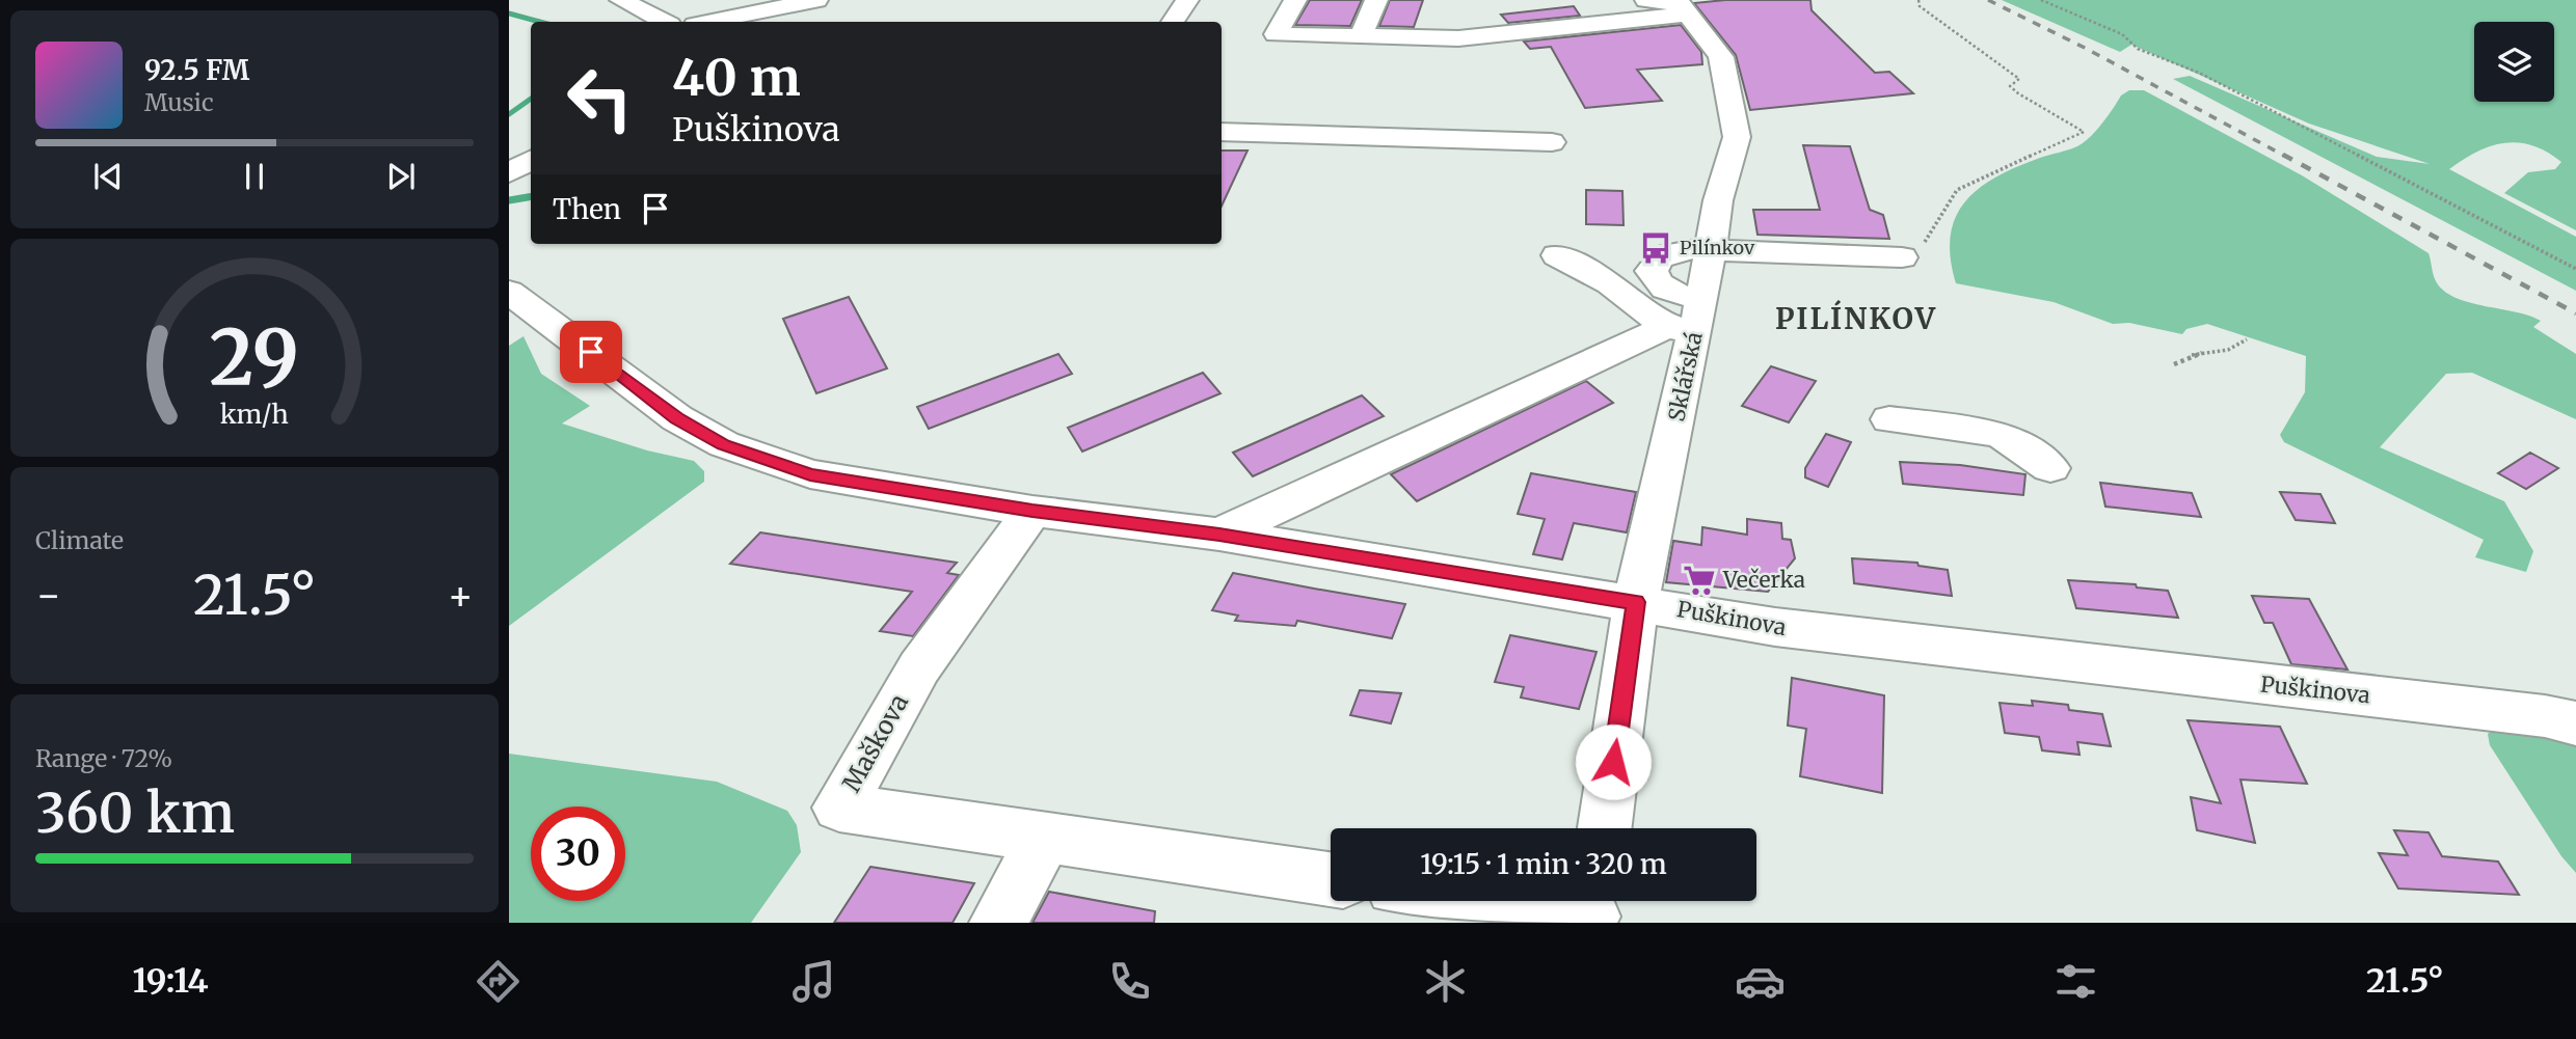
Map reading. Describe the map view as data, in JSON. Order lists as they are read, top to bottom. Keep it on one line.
{"streets":{"street":["Sklářská","Puškinova","Maškova"]},"crossings":[["Sklářská","Puškinova"],["Puškinova","Maškova"]],"districts":["PILÍNKOV"],"places":{"bus stop":["Pilínkov"],"supermarket":["Večerka"]},"page":{"turn":["40 m","Puškinova"],"song":["92.5 FM","Music"],"then":"Then","tile":["Climate",["Range · 72%","360 km"]],"heat":["−","21.5°","+"],"limit":"30","trip":"19:15 · 1 min · 320 m","tabs":["19:14","21.5°"],"gauge":["29","km/h"]}}
